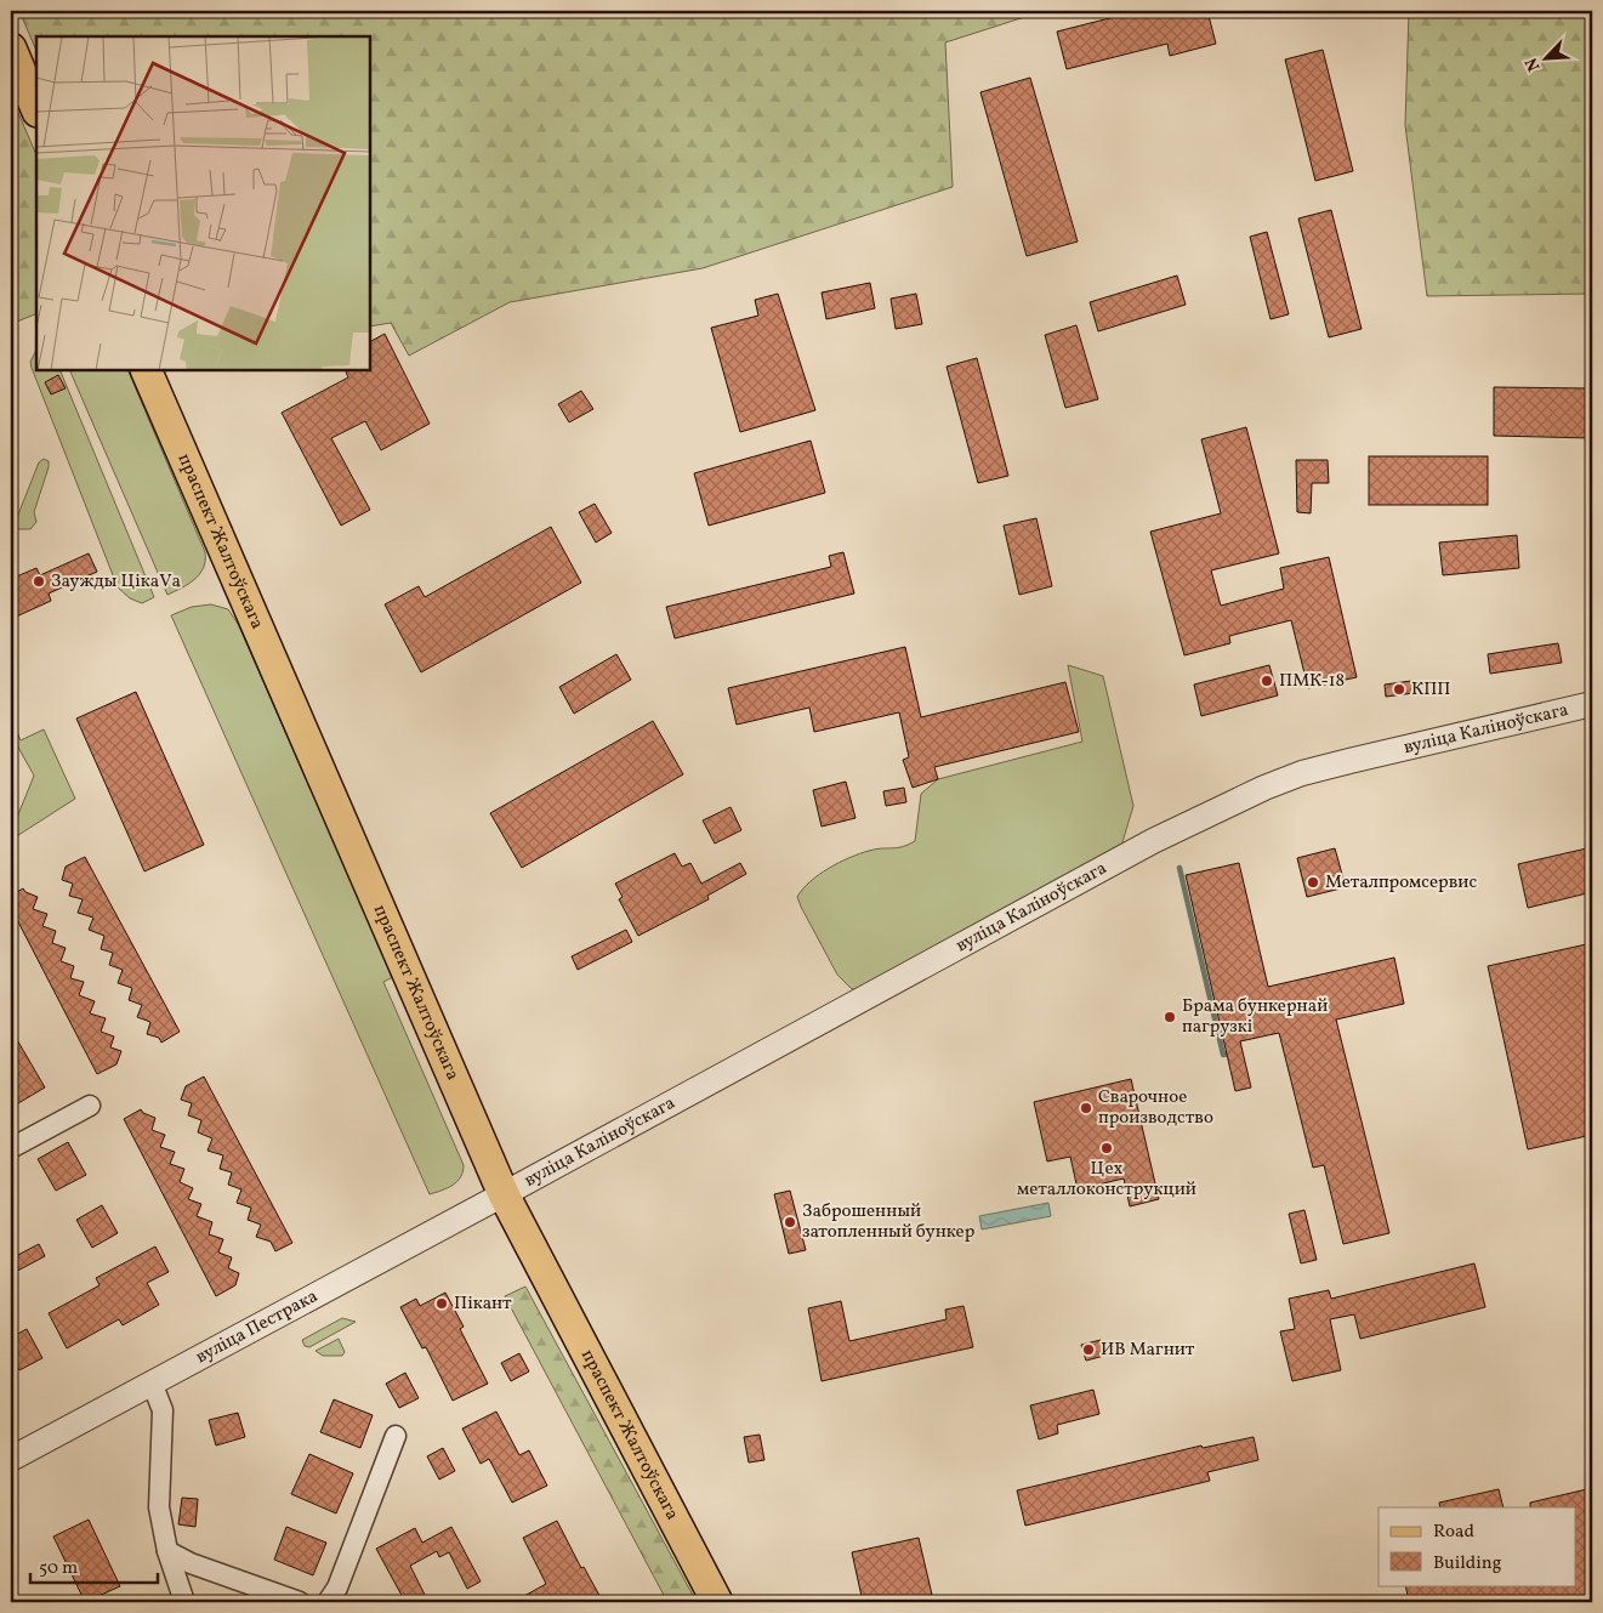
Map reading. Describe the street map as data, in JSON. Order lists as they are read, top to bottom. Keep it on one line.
{"streets":{"main road":["праспект Жалтоўскага"],"street":["вуліца Каліноўскага","вуліца Пестрака"]},"crossings":[["праспект Жалтоўскага","вуліца Каліноўскага"],["праспект Жалтоўскага","вуліца Пестрака"],["вуліца Каліноўскага","вуліца Пестрака"]],"places":["Заужды ЦікаVа","ПМК-18","КПП","Металпромсервис","Брама бункернай пагрузкі","Сварочное производство","Цех металлоконструкций","Заброшенный затопленный бункер","Пікант","ИВ Магнит"],"legend":["Road","Building"],"scale_bar":"50 m","north":"bottom left"}
